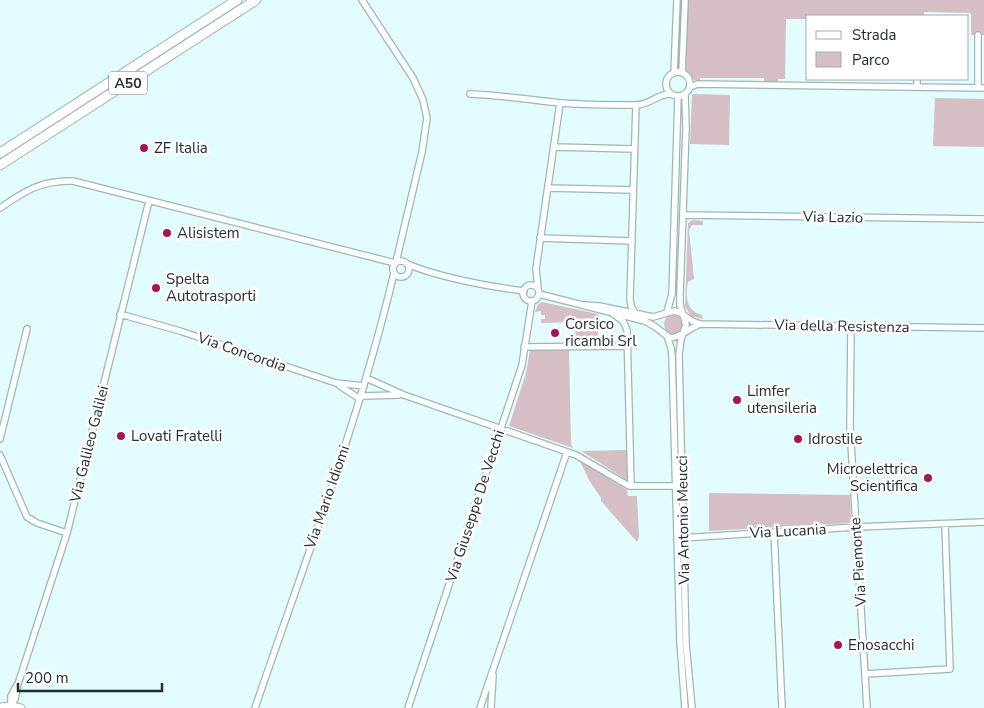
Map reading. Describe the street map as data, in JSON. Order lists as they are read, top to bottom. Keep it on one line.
{"streets":{"highway":["A50"],"street":["Via Lazio","Via della Resistenza","Via Concordia","Via Galileo Galilei","Via Mario Idiomi","Via Giuseppe De Vecchi","Via Antonio Meucci","Via Lucania","Via Piemonte"]},"crossings":[["Via della Resistenza","Via Antonio Meucci"],["Via della Resistenza","Via Piemonte"],["Via Concordia","Via Galileo Galilei"],["Via Concordia","Via Mario Idiomi"],["Via Antonio Meucci","Via Lucania"],["Via Lucania","Via Piemonte"]],"places":["ZF Italia","Alisistem","Spelta Autotrasporti","Corsico ricambi Srl","Limfer utensileria","Lovati Fratelli","Idrostile","Microelettrica Scientifica","Enosacchi"],"legend":["Strada","Parco"],"scale_bar":"200 m"}
